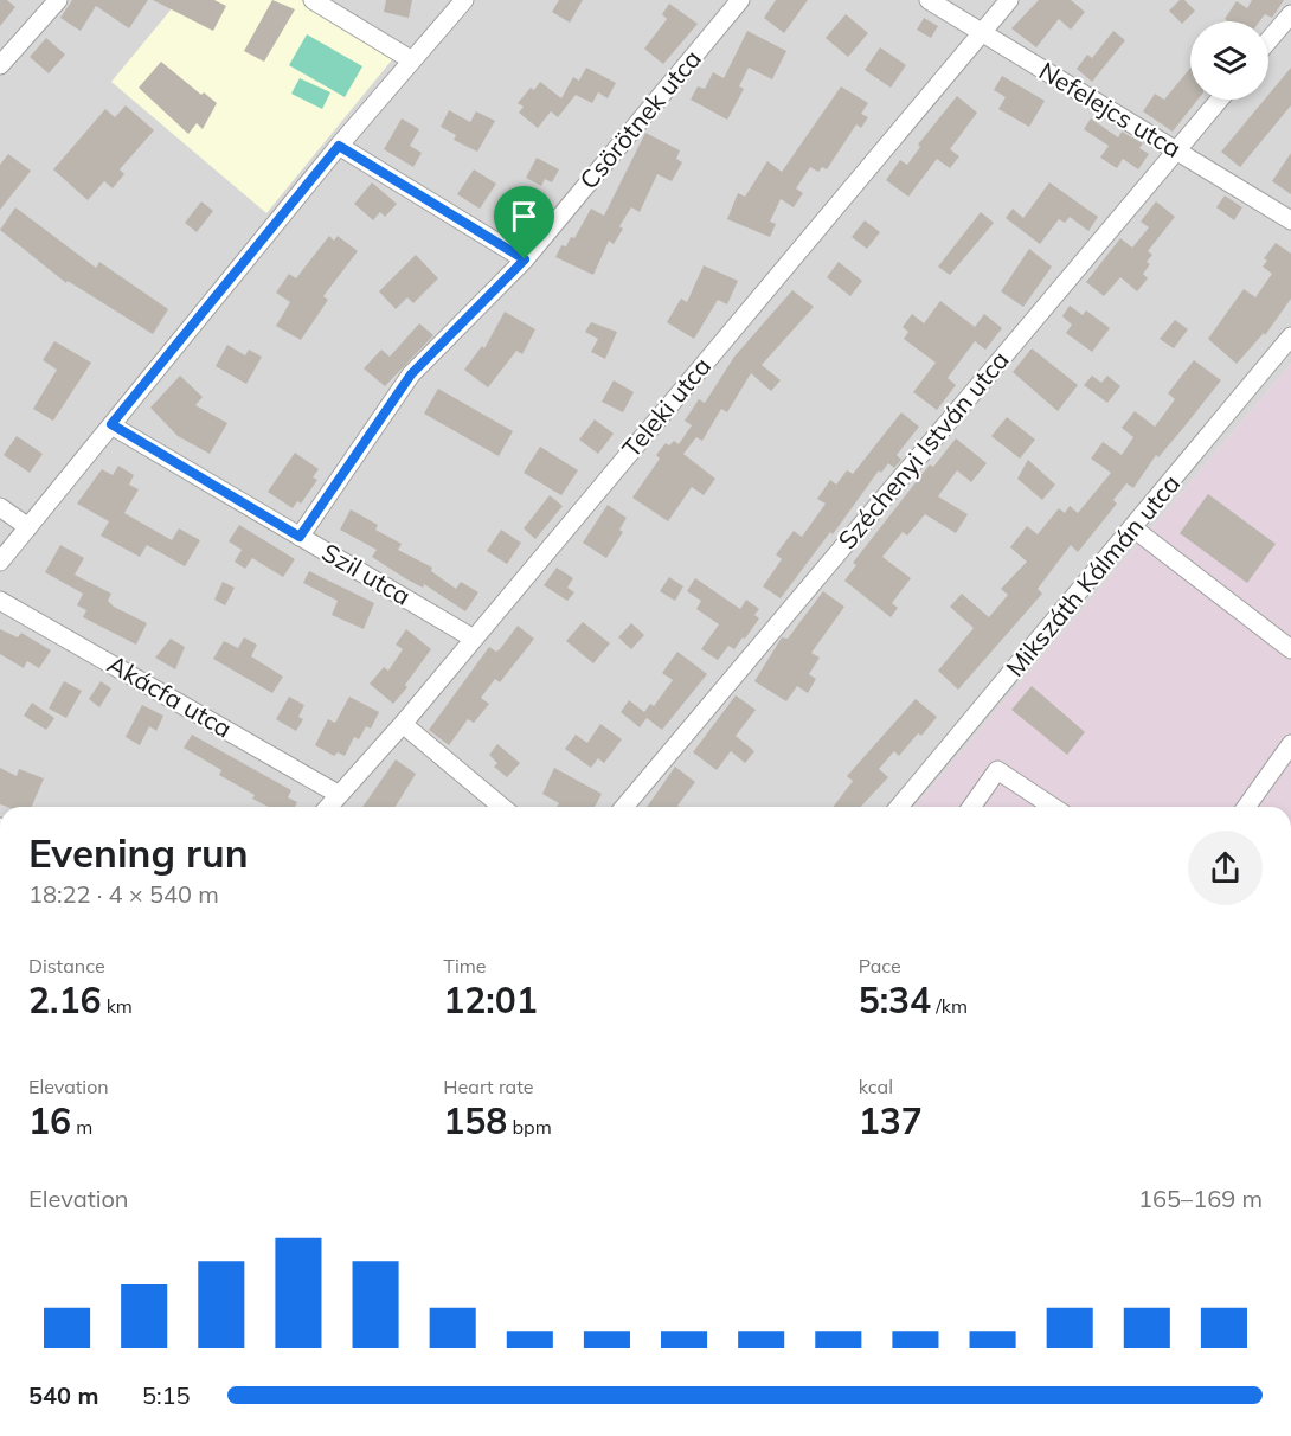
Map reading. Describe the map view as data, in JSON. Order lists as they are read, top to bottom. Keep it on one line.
{"streets":{"street":["Nefelejcs utca","Csörötnek utca","Teleki utca","Széchenyi István utca","Szil utca","Mikszáth Kálmán utca","Akácfa utca"]},"crossings":[["Nefelejcs utca","Teleki utca"],["Nefelejcs utca","Széchenyi István utca"],["Csörötnek utca","Szil utca"],["Teleki utca","Szil utca"],["Teleki utca","Akácfa utca"]],"page":{"heading":["Evening run","18:22 · 4 × 540 m"],"stats":[["Distance","2.16 km"],["Time","12:01"],["Pace","5:34 /km"],["Elevation","16 m"],["Heart rate","158 bpm"],["kcal","137"]],"chart":["Elevation","165–169 m"],"list":[{"name":"540 m","note":"5:15"}]}}
